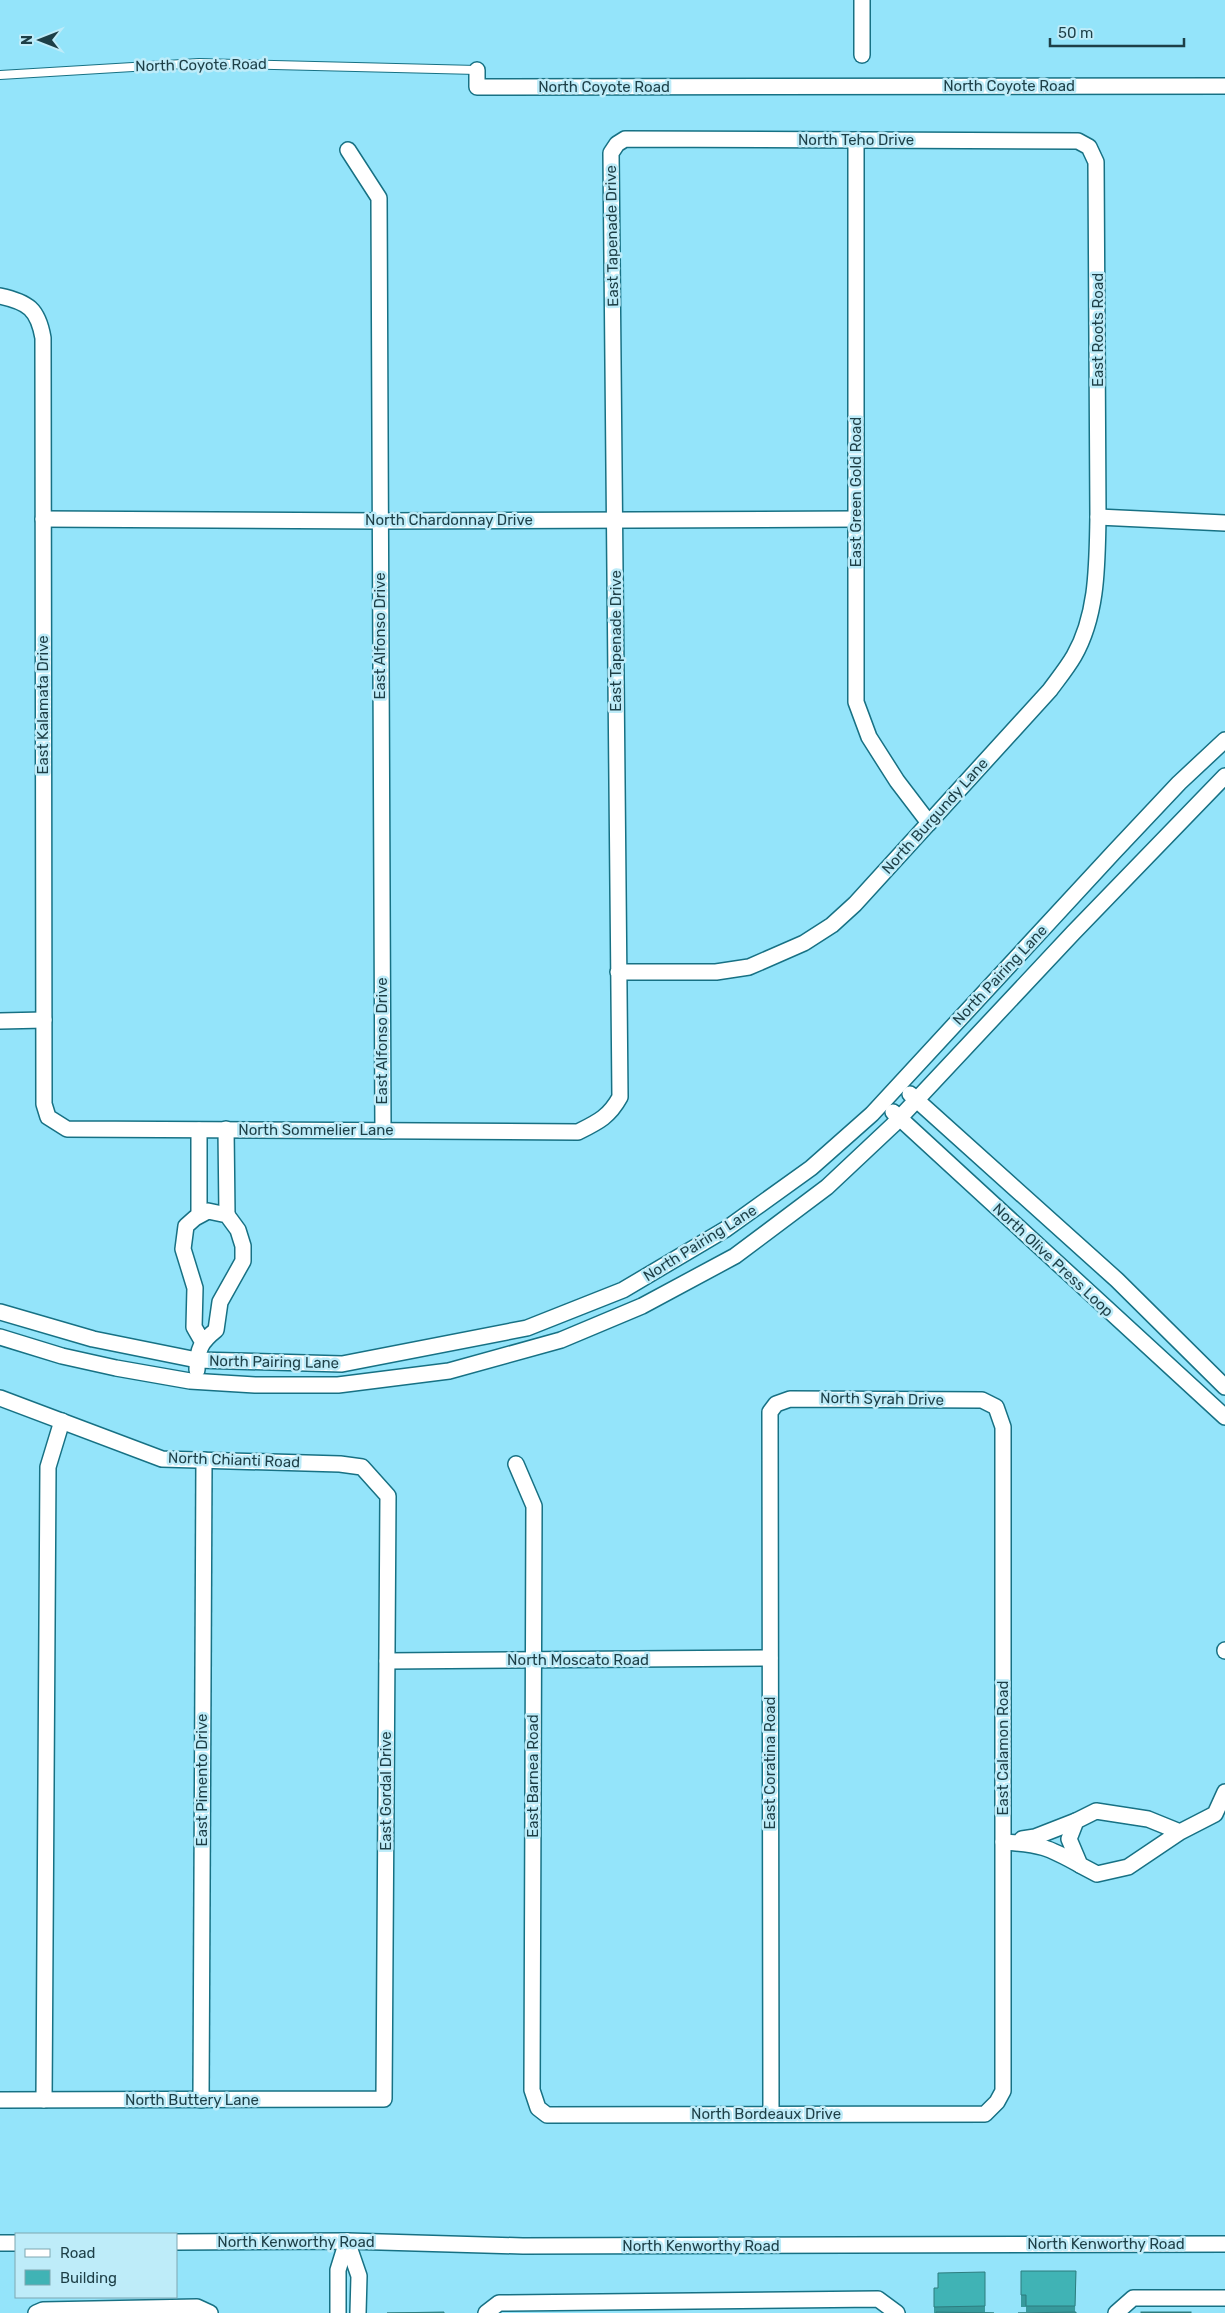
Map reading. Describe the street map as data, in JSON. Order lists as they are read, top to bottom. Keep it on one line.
{"streets":{"street":["North Coyote Road","North Teho Drive","East Tapenade Drive","East Roots Road","East Green Gold Road","North Chardonnay Drive","East Alfonso Drive","East Kalamata Drive","North Burgundy Lane","North Pairing Lane","North Sommelier Lane","North Olive Press Loop","North Syrah Drive","North Chianti Road","North Moscato Road","East Calamon Road","East Coratina Road","East Barnea Road","East Pimento Drive","East Gordal Drive","North Buttery Lane","North Bordeaux Drive","North Kenworthy Road"]},"crossings":[["North Teho Drive","East Tapenade Drive"],["North Teho Drive","East Roots Road"],["North Teho Drive","East Green Gold Road"],["East Tapenade Drive","North Chardonnay Drive"],["East Tapenade Drive","North Burgundy Lane"],["East Tapenade Drive","North Sommelier Lane"],["East Roots Road","North Burgundy Lane"],["East Green Gold Road","North Chardonnay Drive"],["East Green Gold Road","North Burgundy Lane"],["North Chardonnay Drive","East Alfonso Drive"],["North Chardonnay Drive","East Kalamata Drive"],["East Alfonso Drive","North Sommelier Lane"],["East Kalamata Drive","North Sommelier Lane"],["North Pairing Lane","North Olive Press Loop"],["North Syrah Drive","East Calamon Road"],["North Syrah Drive","East Coratina Road"],["North Chianti Road","East Pimento Drive"],["North Chianti Road","East Gordal Drive"],["North Moscato Road","East Coratina Road"],["North Moscato Road","East Barnea Road"],["North Moscato Road","East Gordal Drive"],["East Calamon Road","North Bordeaux Drive"],["East Coratina Road","North Bordeaux Drive"],["East Barnea Road","North Bordeaux Drive"],["East Pimento Drive","North Buttery Lane"],["East Gordal Drive","North Buttery Lane"]],"legend":["Road","Building"],"scale_bar":"50 m","north":"left"}
